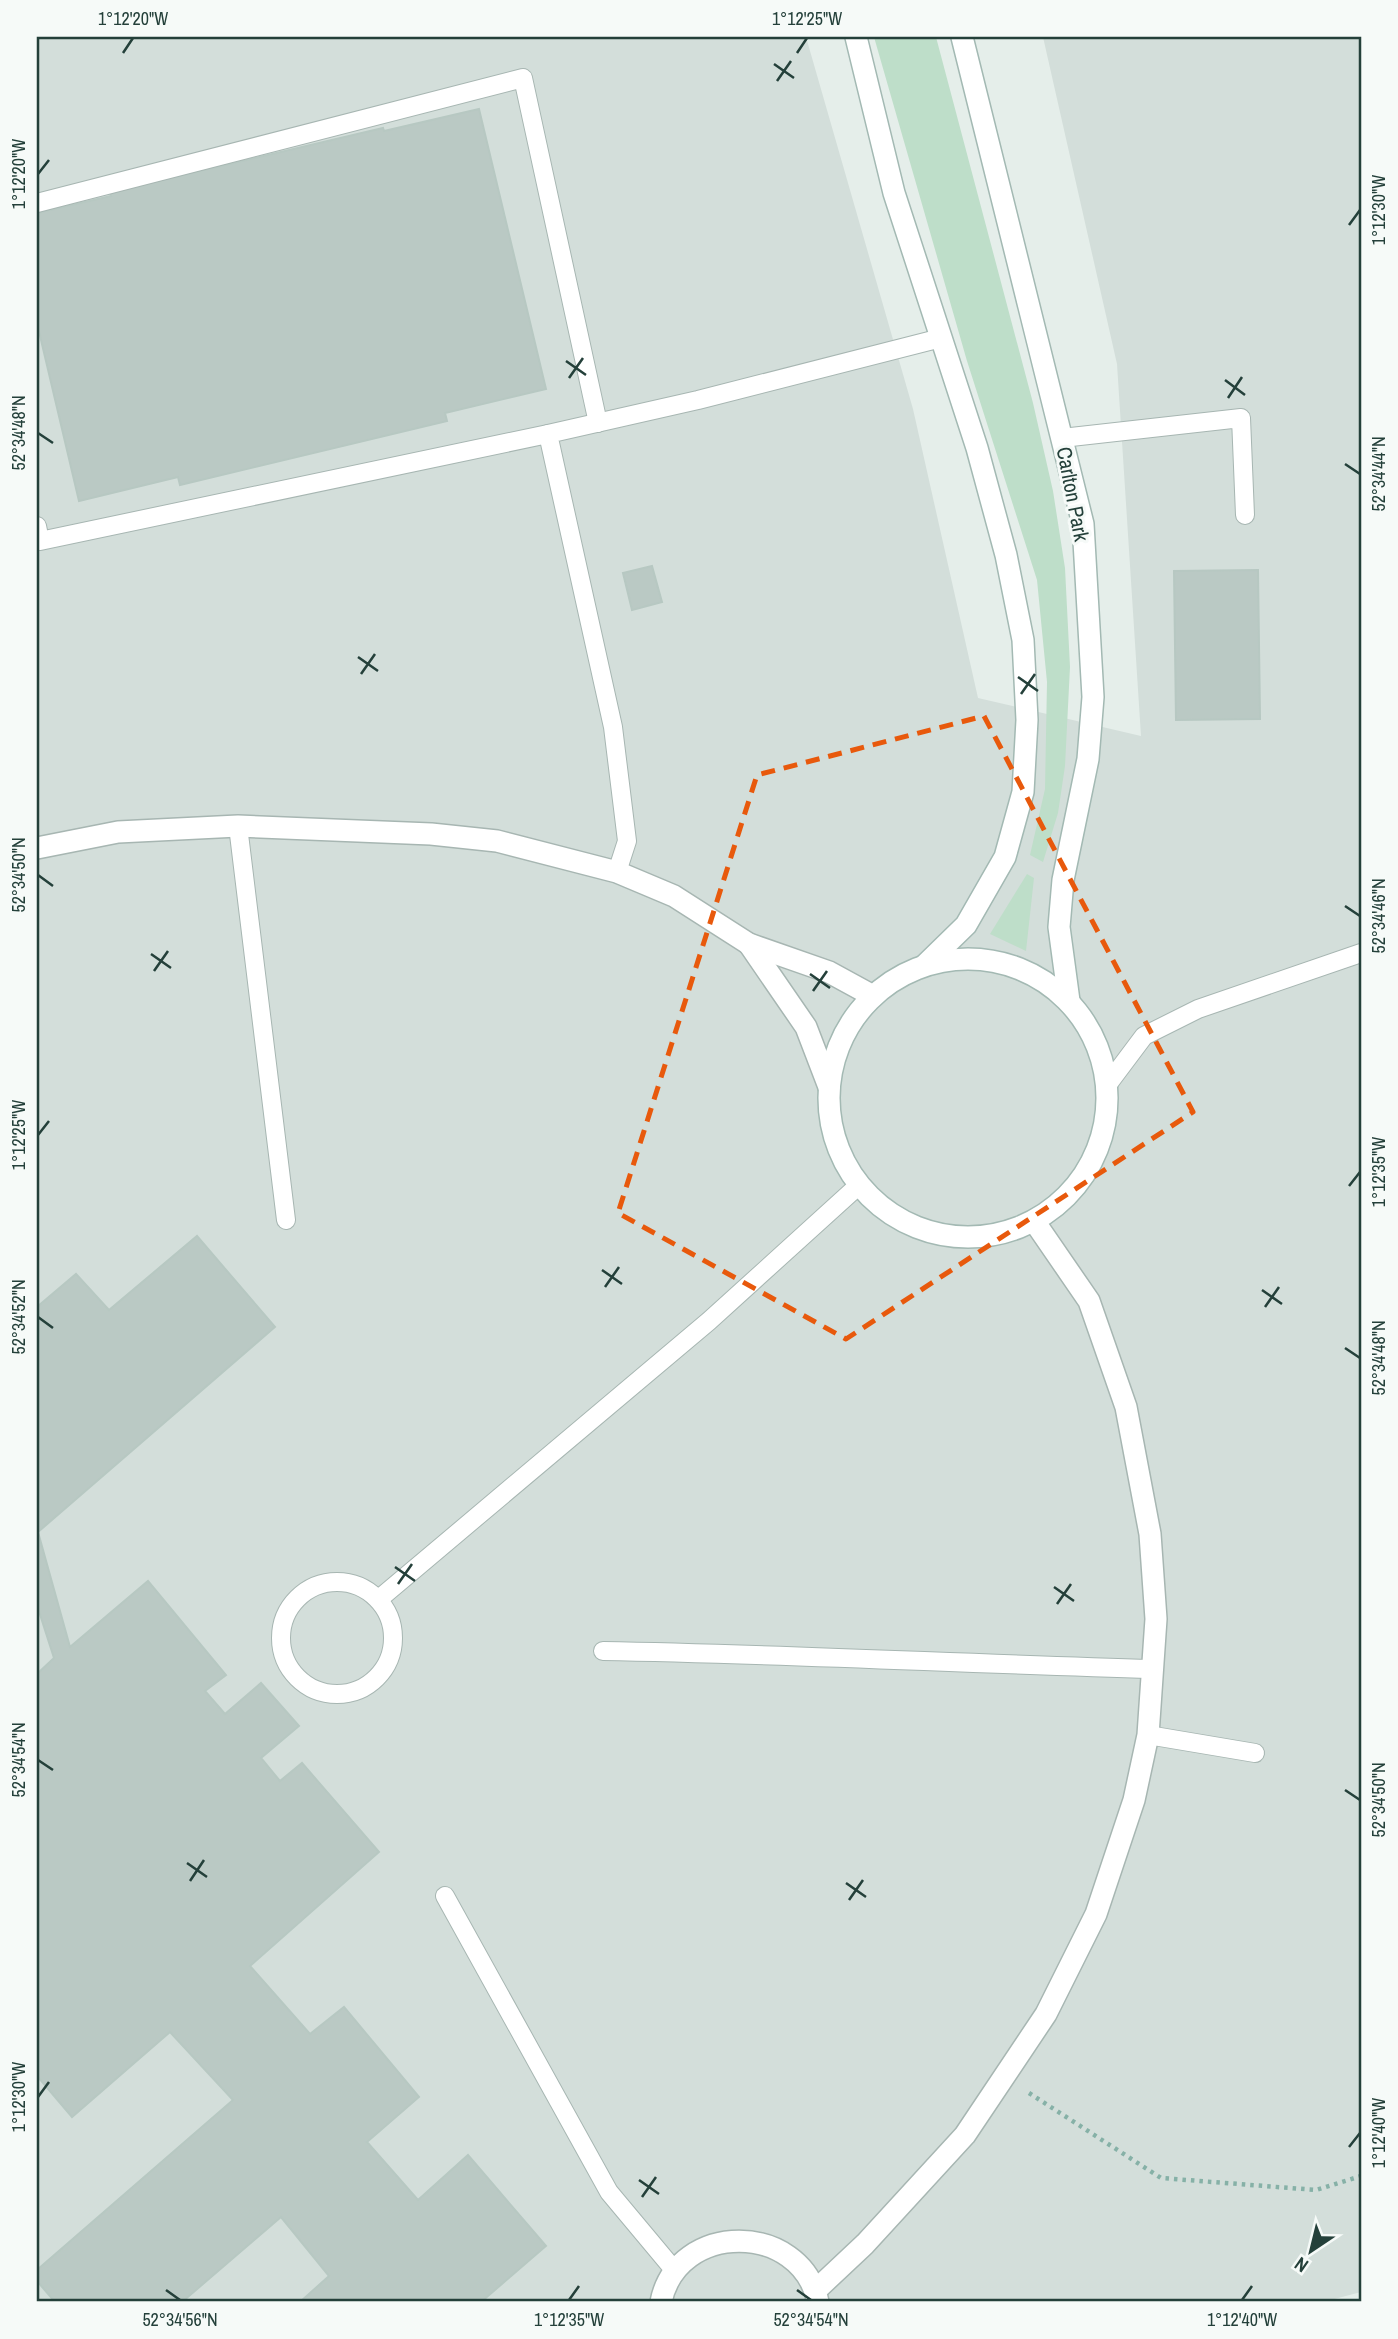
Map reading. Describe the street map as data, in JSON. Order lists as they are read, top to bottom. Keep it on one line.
{"streets":{"street":["Carlton Park"]},"north":"bottom left","coordinates":["1°12'20\"W","1°12'25\"W","1°12'30\"W","52°34'48\"N","52°34'44\"N","52°34'50\"N","52°34'46\"N","1°12'35\"W","52°34'52\"N","52°34'54\"N","1°12'40\"W","52°34'56\"N"]}
